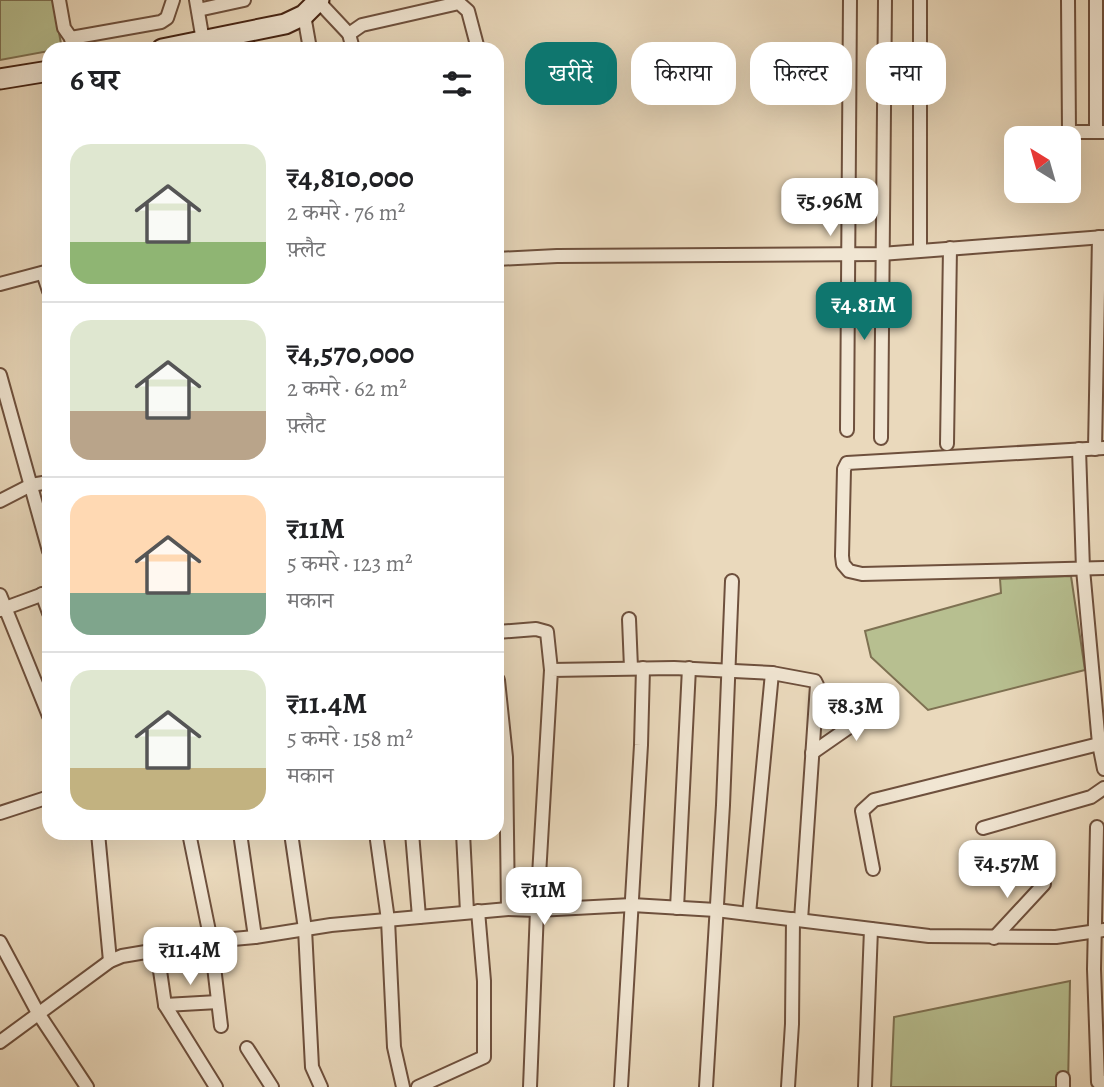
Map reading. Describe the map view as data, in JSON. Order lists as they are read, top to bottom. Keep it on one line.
{"north":"top left","page":{"chip":["खरीदें","किराया","फ़िल्टर","नया"],"heading":"6 घर","list":[{"name":"₹4,810,000","note":"2 कमरे · 76 m² · फ़्लैट"},{"name":"₹4,570,000","note":"2 कमरे · 62 m² · फ़्लैट"},{"name":"₹11M","note":"5 कमरे · 123 m² · मकान"},{"name":"₹11.4M","note":"5 कमरे · 158 m² · मकान"}],"price":["₹5.96M","₹4.81M","₹8.3M","₹4.57M","₹11M","₹11.4M"]}}
